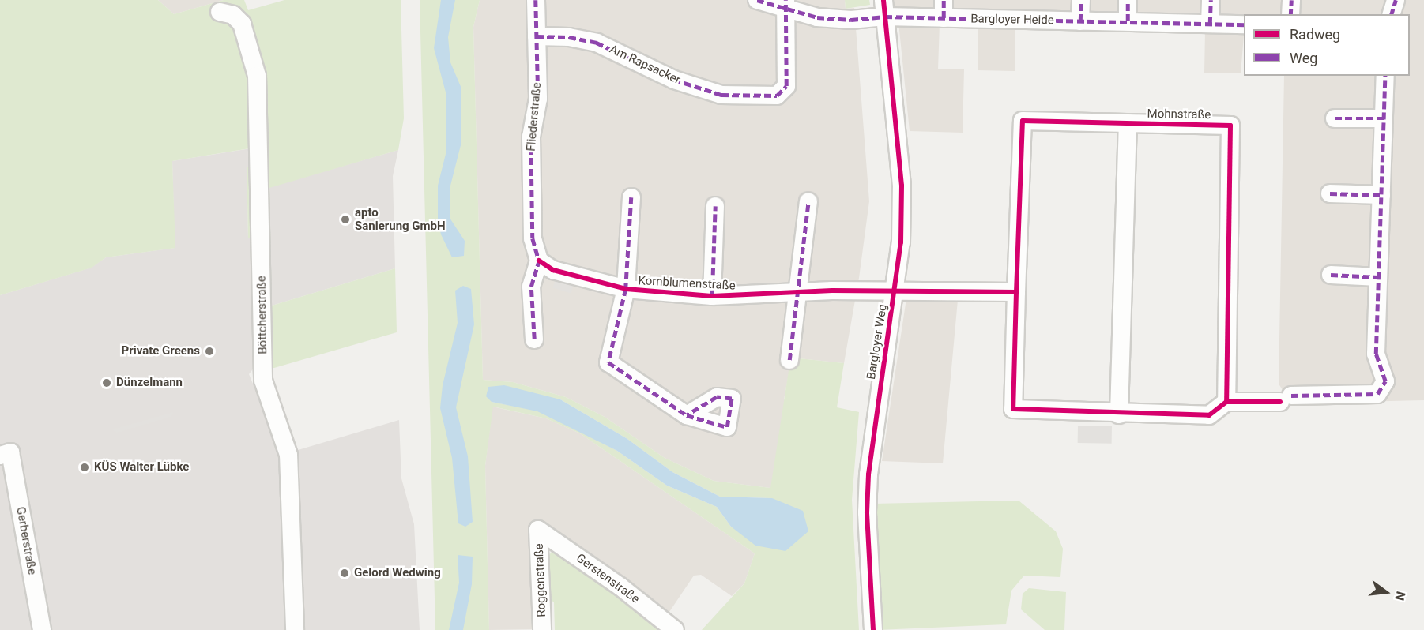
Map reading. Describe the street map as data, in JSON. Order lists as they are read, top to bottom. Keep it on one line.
{"streets":{"street":["Bargloyer Heide","Am Rapsacker","Mohnstraße","Fliederstraße","Kornblumenstraße","Böttcherstraße","Bargloyer Weg","Gerberstraße","Gerstenstraße","Roggenstraße"]},"crossings":[["Bargloyer Heide","Bargloyer Weg"],["Am Rapsacker","Fliederstraße"],["Fliederstraße","Kornblumenstraße"],["Kornblumenstraße","Bargloyer Weg"],["Gerstenstraße","Roggenstraße"]],"places":["apto Sanierung GmbH","Private Greens","Dünzelmann","KÜS Walter Lübke","Gelord Wedwing"],"legend":["Radweg","Weg"],"north":"right"}
